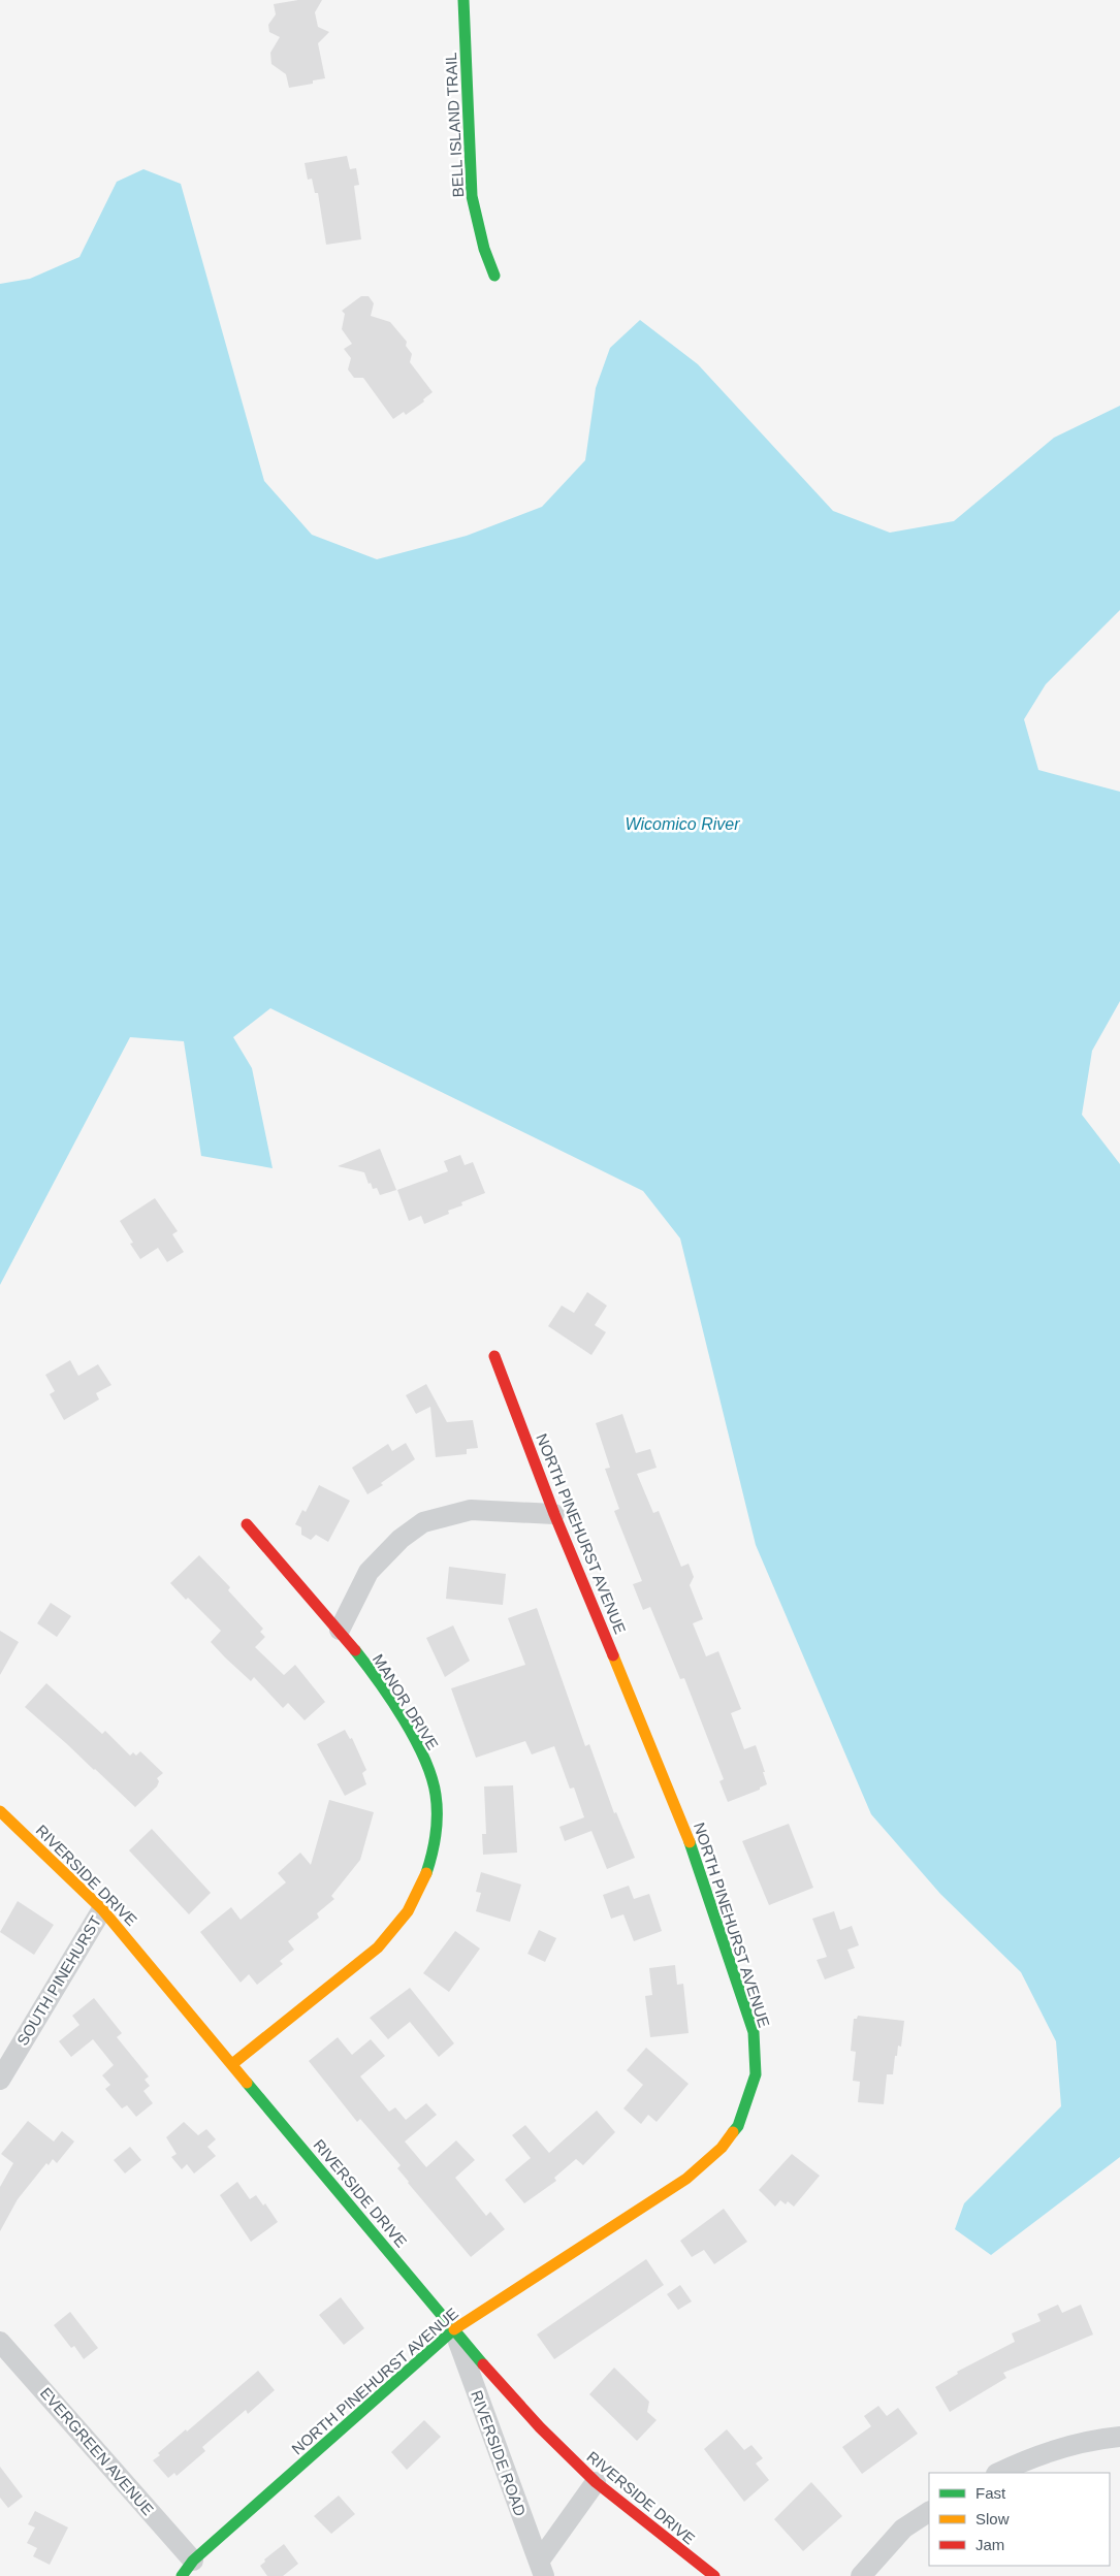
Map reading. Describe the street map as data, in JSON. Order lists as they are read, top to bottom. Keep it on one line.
{"streets":{"street":["BELL ISLAND TRAIL","NORTH PINEHURST AVENUE","MANOR DRIVE","RIVERSIDE DRIVE","SOUTH PINEHURST","EVERGREEN AVENUE","RIVERSIDE ROAD"]},"crossings":[["NORTH PINEHURST AVENUE","RIVERSIDE DRIVE"],["NORTH PINEHURST AVENUE","EVERGREEN AVENUE"],["NORTH PINEHURST AVENUE","RIVERSIDE ROAD"],["MANOR DRIVE","RIVERSIDE DRIVE"],["RIVERSIDE DRIVE","SOUTH PINEHURST"],["RIVERSIDE DRIVE","RIVERSIDE ROAD"]],"water":["Wicomico River"],"legend":["Fast","Slow","Jam"]}
